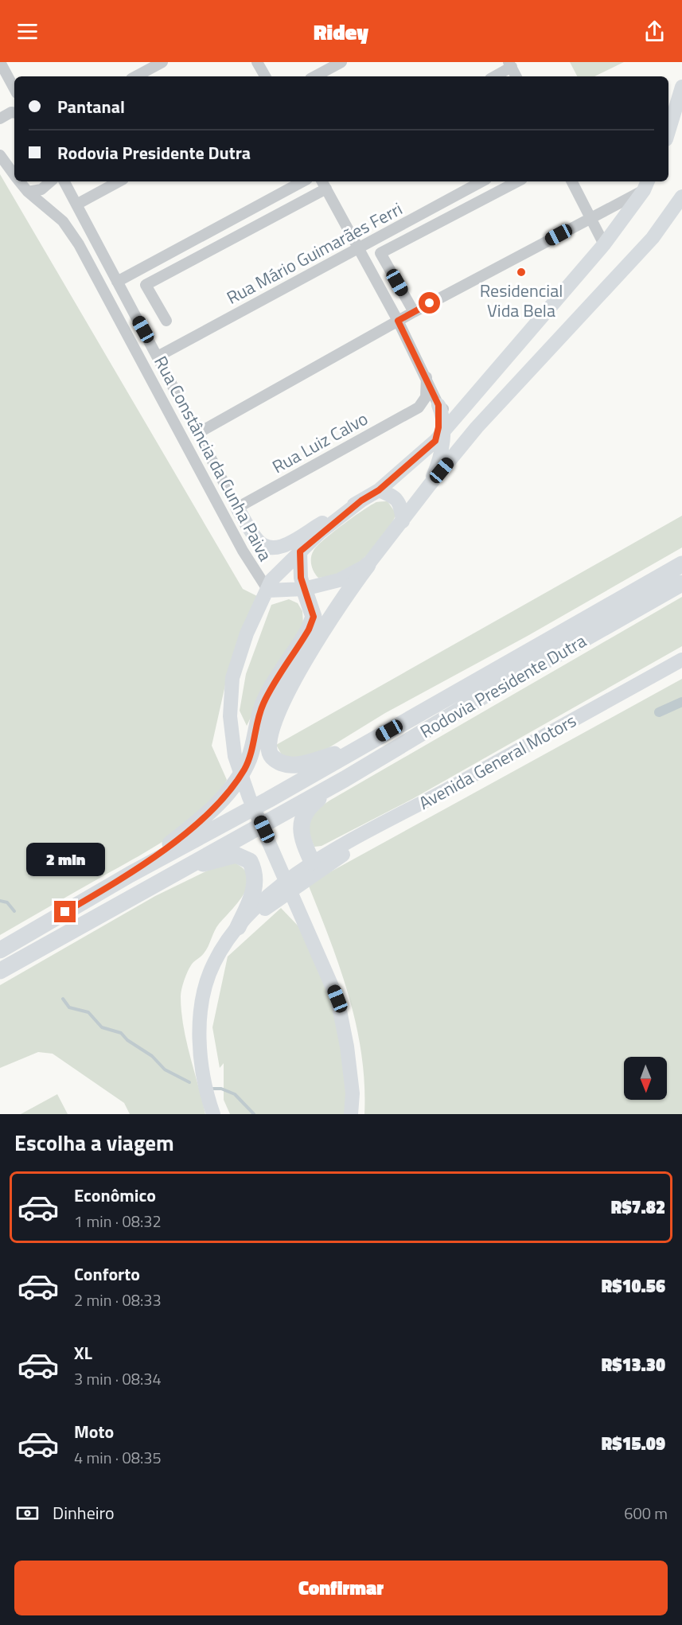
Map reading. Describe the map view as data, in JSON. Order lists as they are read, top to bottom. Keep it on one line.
{"streets":{"highway":["Rodovia Presidente Dutra"],"main road":["Avenida General Motors"],"street":["Rua Mário Guimarães Ferri","Rua Luiz Calvo","Rua Constância da Cunha Paiva"]},"crossings":[["Rua Mário Guimarães Ferri","Rua Constância da Cunha Paiva"],["Rua Luiz Calvo","Rua Constância da Cunha Paiva"]],"places":["Residencial Vida Bela"],"north":"bottom","page":{"header":"Ridey","banner":["Pantanal","Rodovia Presidente Dutra"],"bubble":"2 min","heading":"Escolha a viagem","list":[{"name":"Econômico","note":"1 min · 08:32","value":"R$7.82"},{"name":"Conforto","note":"2 min · 08:33","value":"R$10.56"},{"name":"XL","note":"3 min · 08:34","value":"R$13.30"},{"name":"Moto","note":"4 min · 08:35","value":"R$15.09"}],"pay":["Dinheiro","600 m"],"buttons":"Confirmar"}}
